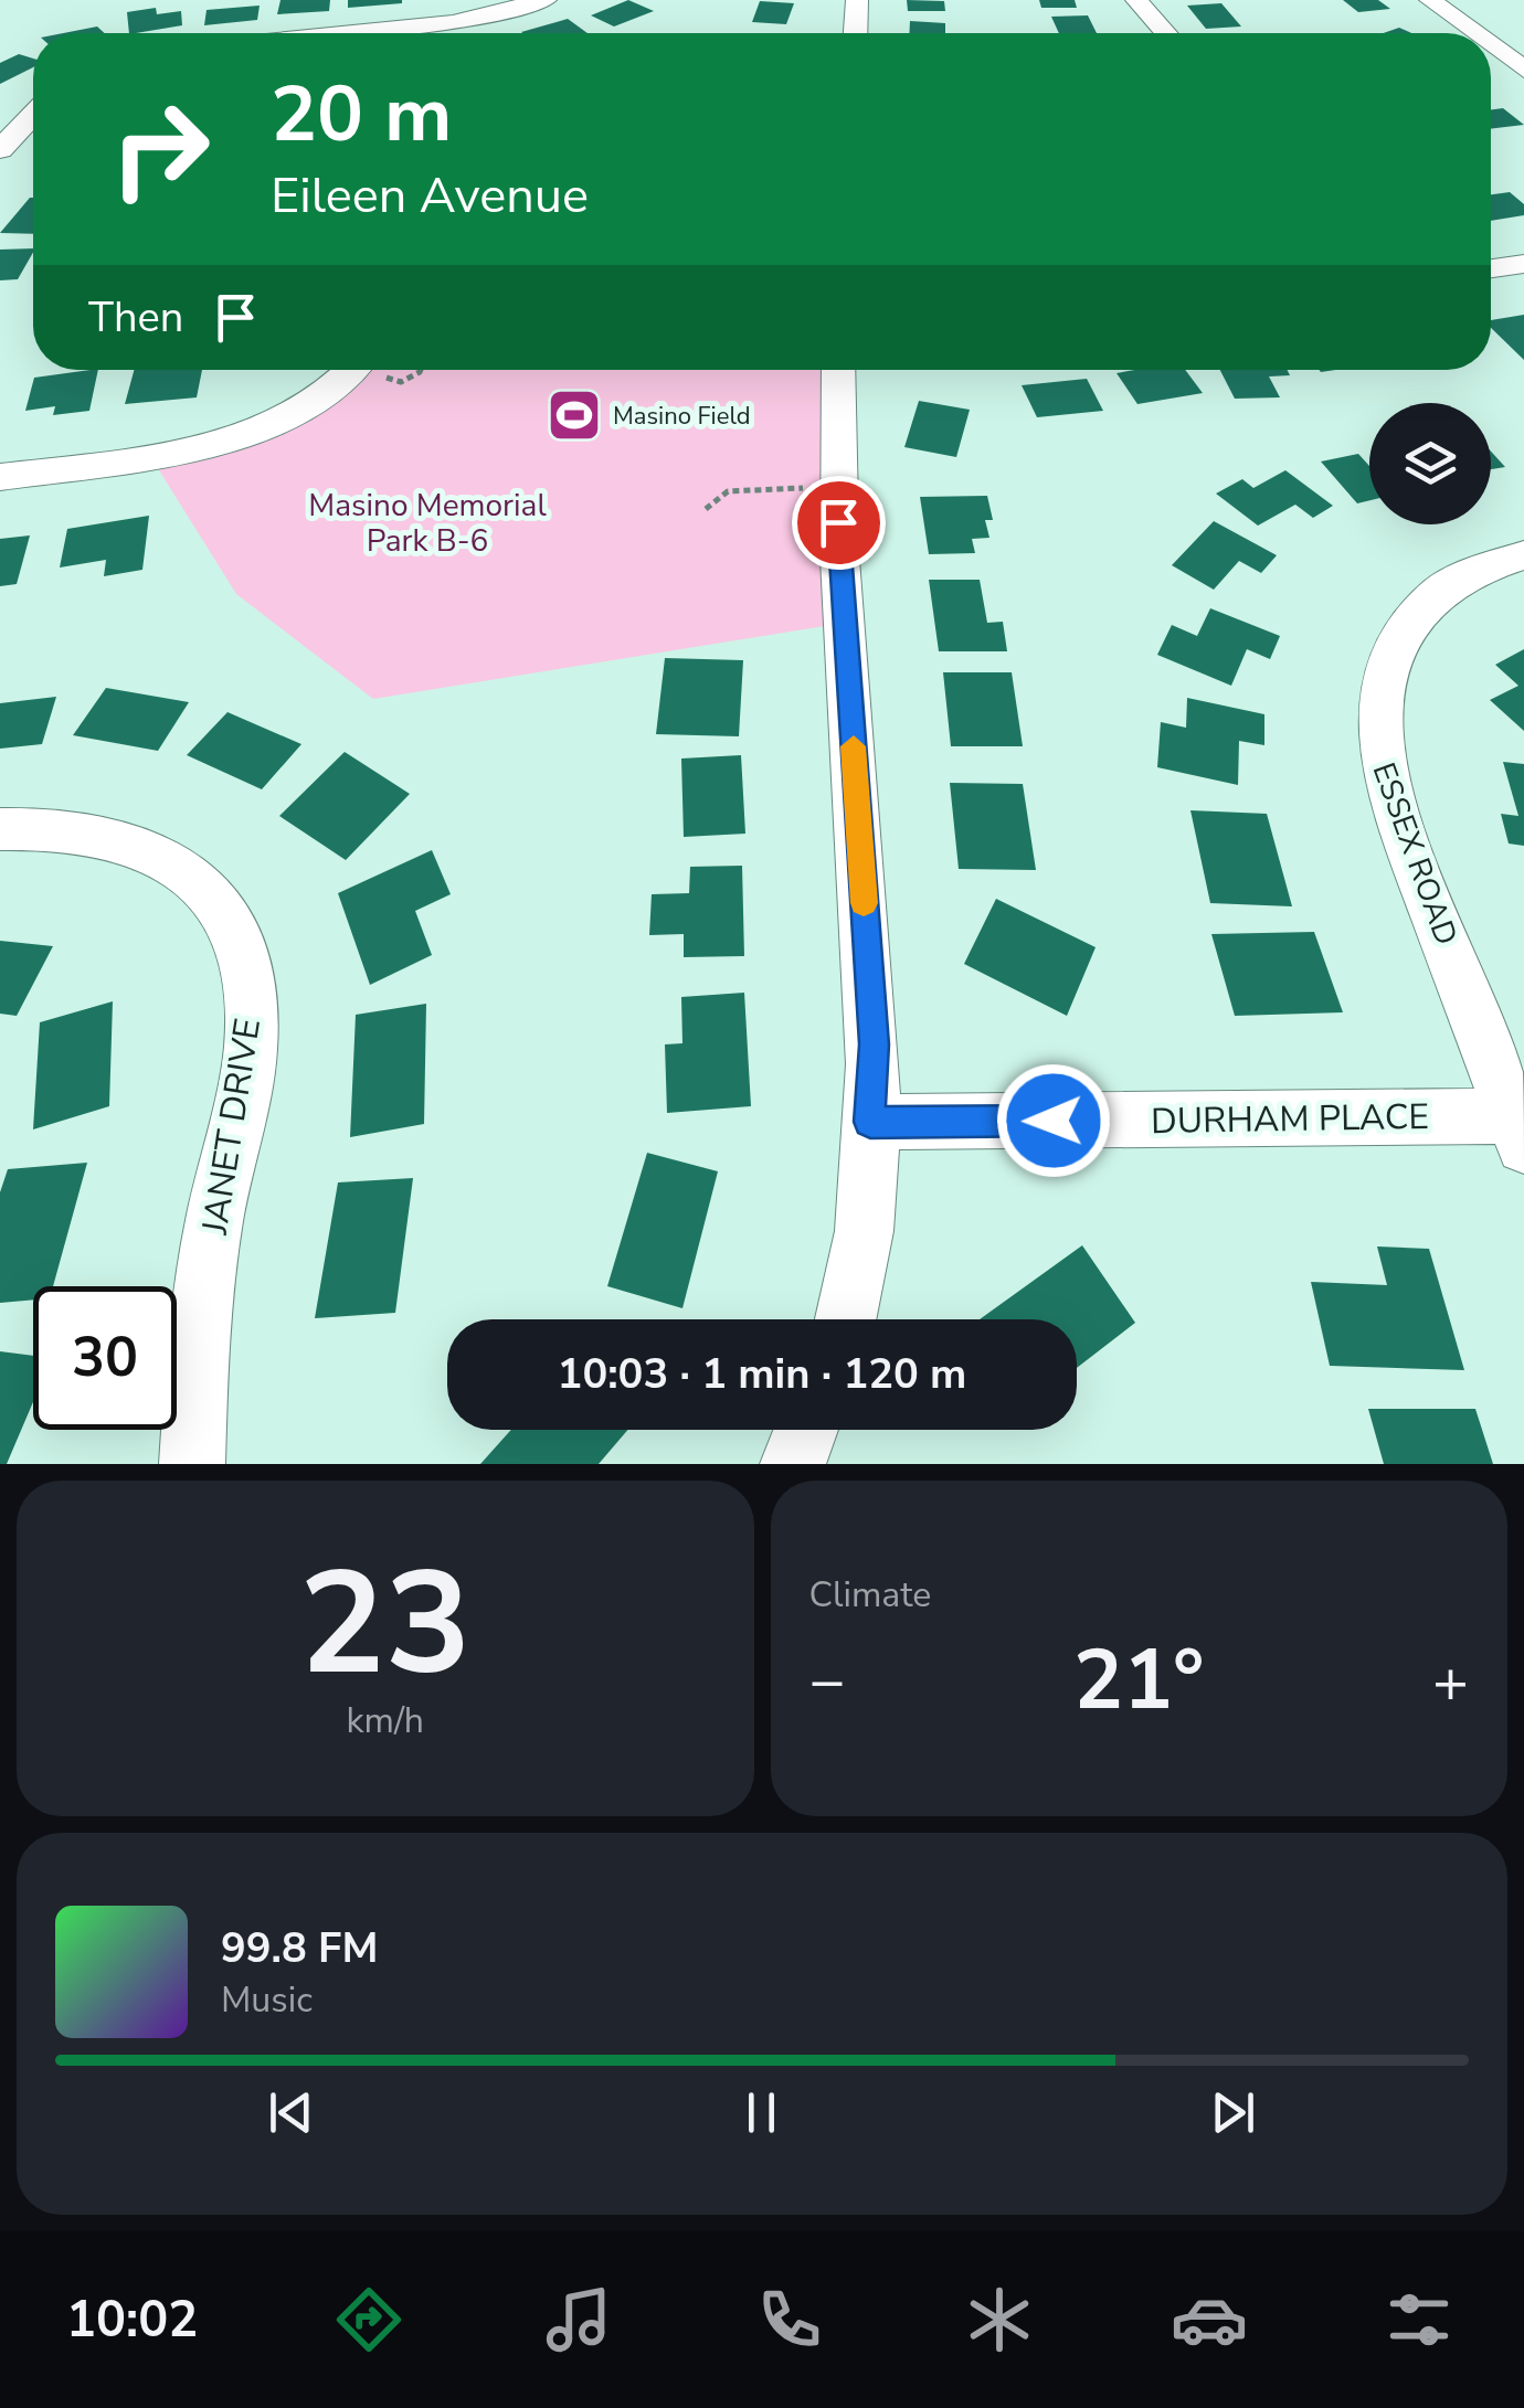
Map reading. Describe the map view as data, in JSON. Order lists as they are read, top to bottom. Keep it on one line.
{"streets":{"street":["ESSEX ROAD","DURHAM PLACE","JANET DRIVE"]},"crossings":[["ESSEX ROAD","DURHAM PLACE"]],"parks":["Masino Memorial Park B-6"],"places":{"sports":["Masino Field"]},"page":{"turn":["20 m","Eileen Avenue"],"then":"Then","limit":"30","trip":"10:03 · 1 min · 120 m","tile":[["23","km/h"],"Climate"],"heat":["−","21°","+"],"song":["99.8 FM","Music"],"tabs":"10:02"}}
